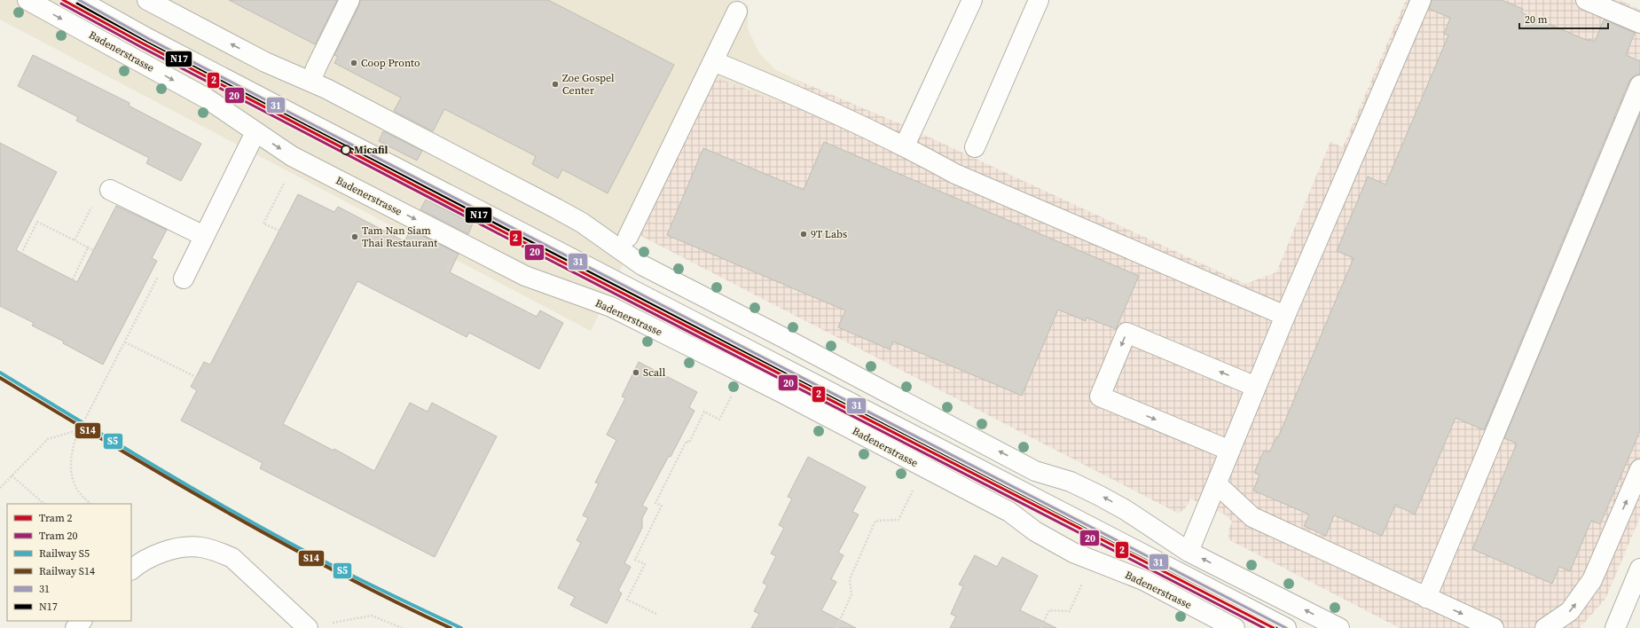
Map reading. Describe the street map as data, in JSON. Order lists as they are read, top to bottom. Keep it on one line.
{"streets":{"street":["Badenerstrasse"]},"places":["Coop Pronto","Zoe Gospel Center","Micafil","9T Labs","Tam Nan Siam Thai Restaurant","Scall"],"lines":["tram line 2","transit line 31","tram line 20","transit line N17","rail line S5","rail line S14"],"legend":["Tram 2","Tram 20","Railway S5","Railway S14","31","N17"],"scale_bar":"20 m"}
